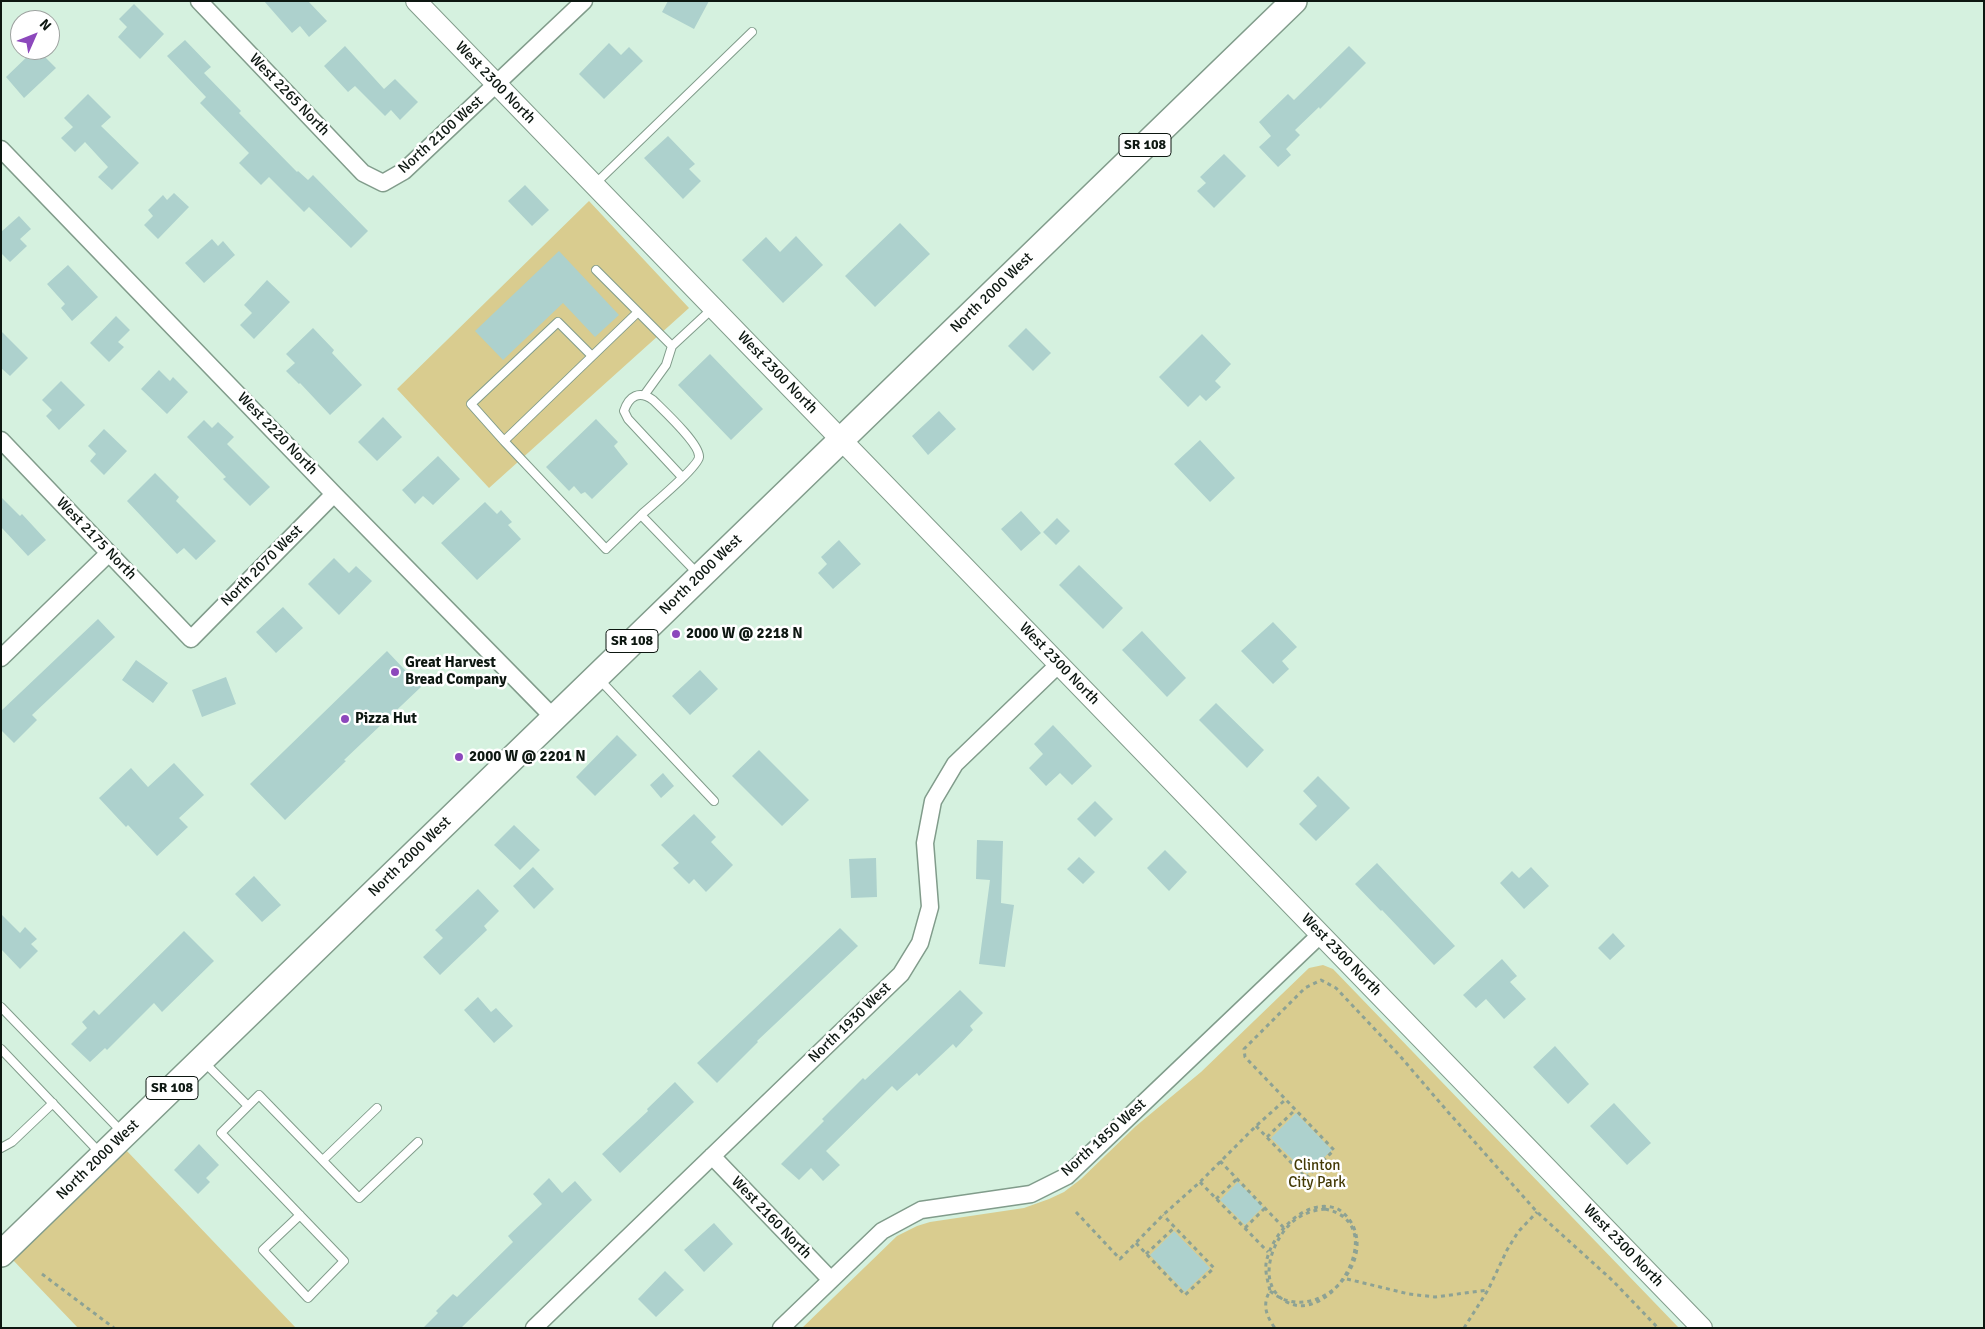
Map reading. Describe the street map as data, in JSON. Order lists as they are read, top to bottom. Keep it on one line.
{"streets":{"main road":["SR 108","North 2000 West"],"street":["West 2300 North","West 2265 North","North 2100 West","West 2220 North","West 2175 North","North 2070 West","North 1930 West","North 1850 West","West 2160 North"]},"crossings":[["West 2300 North","North 2100 West"],["West 2300 North","North 2000 West"],["West 2300 North","North 1930 West"],["West 2300 North","North 1850 West"],["West 2265 North","North 2100 West"],["North 2000 West","West 2220 North"],["West 2220 North","North 2070 West"],["West 2175 North","North 2070 West"],["North 1930 West","West 2160 North"],["North 1850 West","West 2160 North"]],"parks":["Clinton City Park"],"places":["2000 W @ 2218 N","Great Harvest Bread Company","Pizza Hut","2000 W @ 2201 N"],"north":"top right"}
